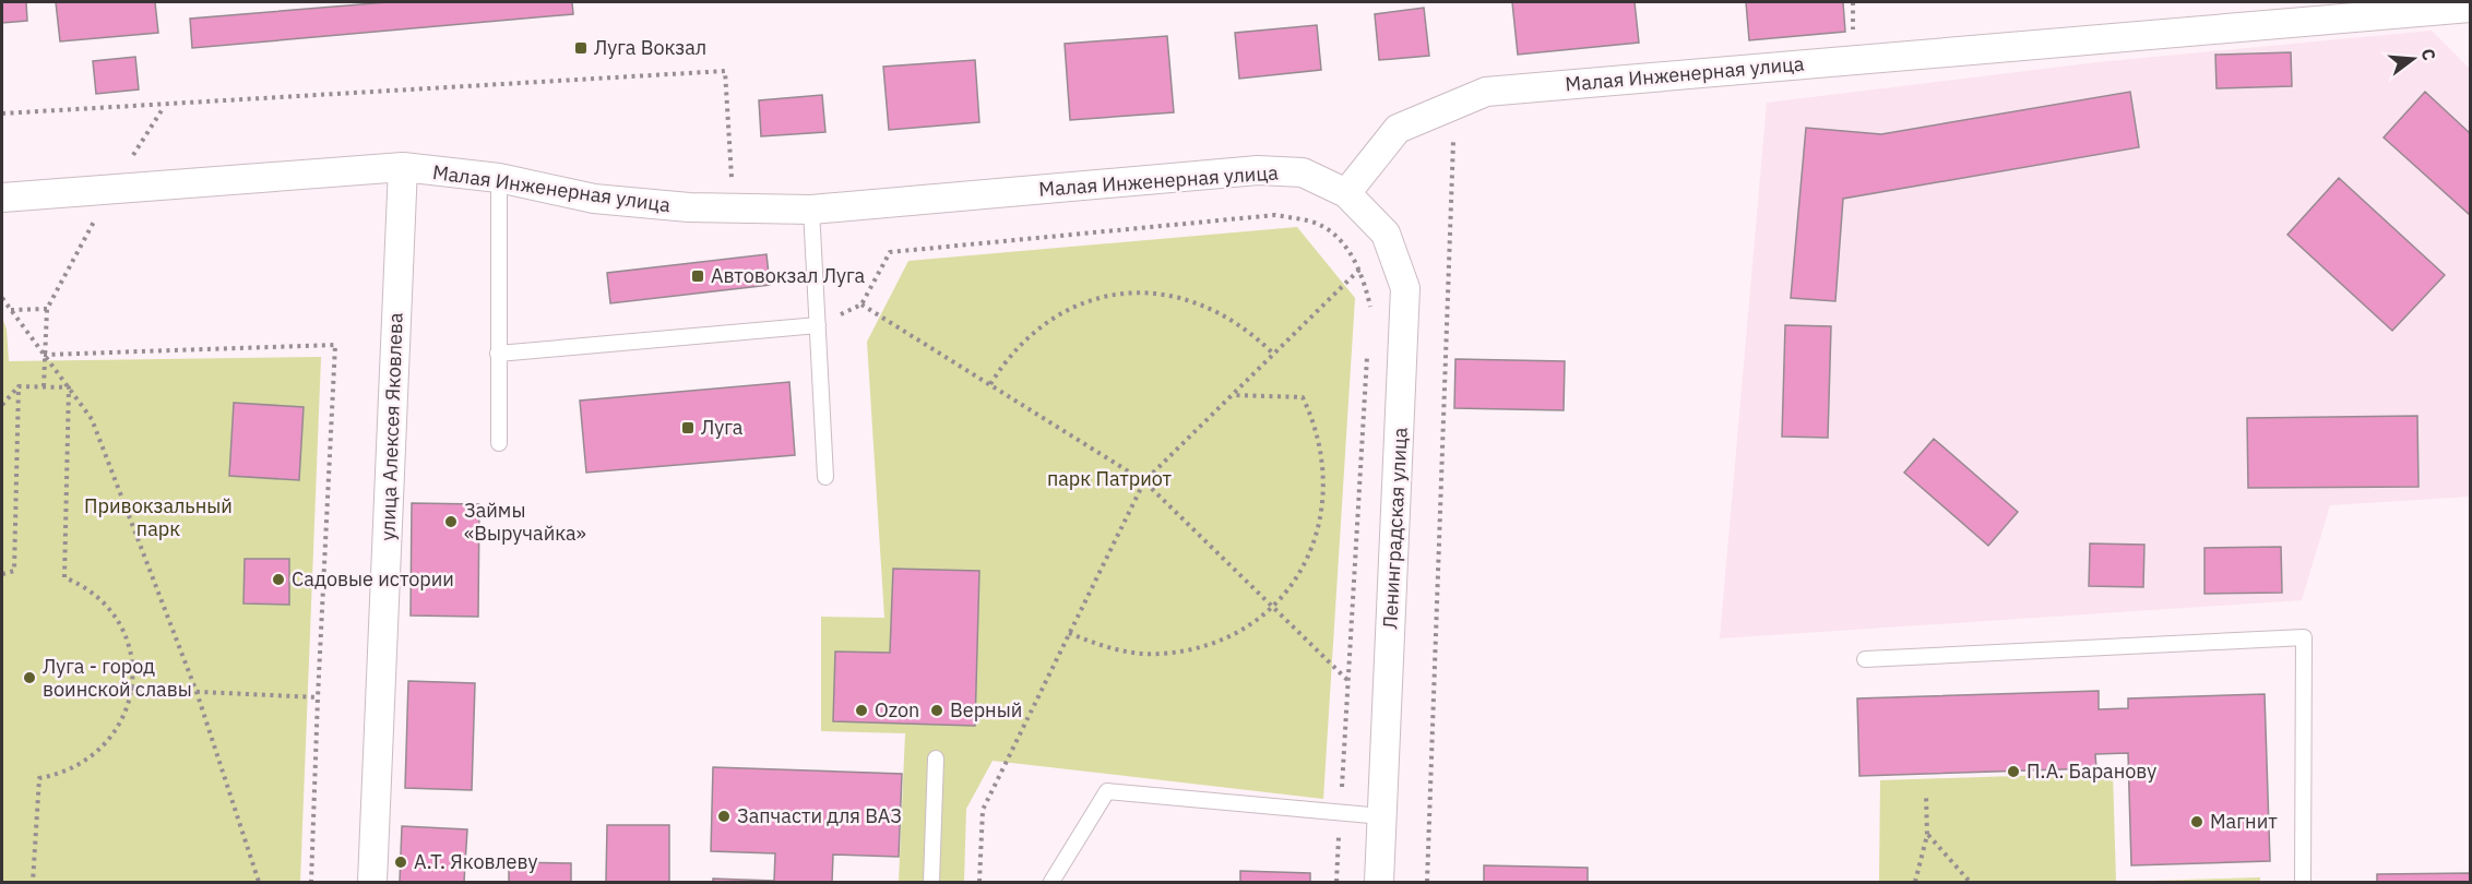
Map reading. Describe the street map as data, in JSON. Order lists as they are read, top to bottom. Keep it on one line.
{"streets":{"street":["Малая Инженерная улица","улица Алексея Яковлева","Ленинградская улица"]},"crossings":[["Малая Инженерная улица","улица Алексея Яковлева"],["Малая Инженерная улица","Ленинградская улица"]],"parks":["парк Патриот","Привокзальный парк"],"places":{"transit":["Луга Вокзал","Автовокзал Луга","Луга"],"other":["Займы «Выручайка»","Садовые истории","Луга - город воинской славы","Ozon","Верный","П.А. Баранову","Запчасти для ВАЗ","Магнит","А.Т. Яковлеву"]},"north":"right"}
